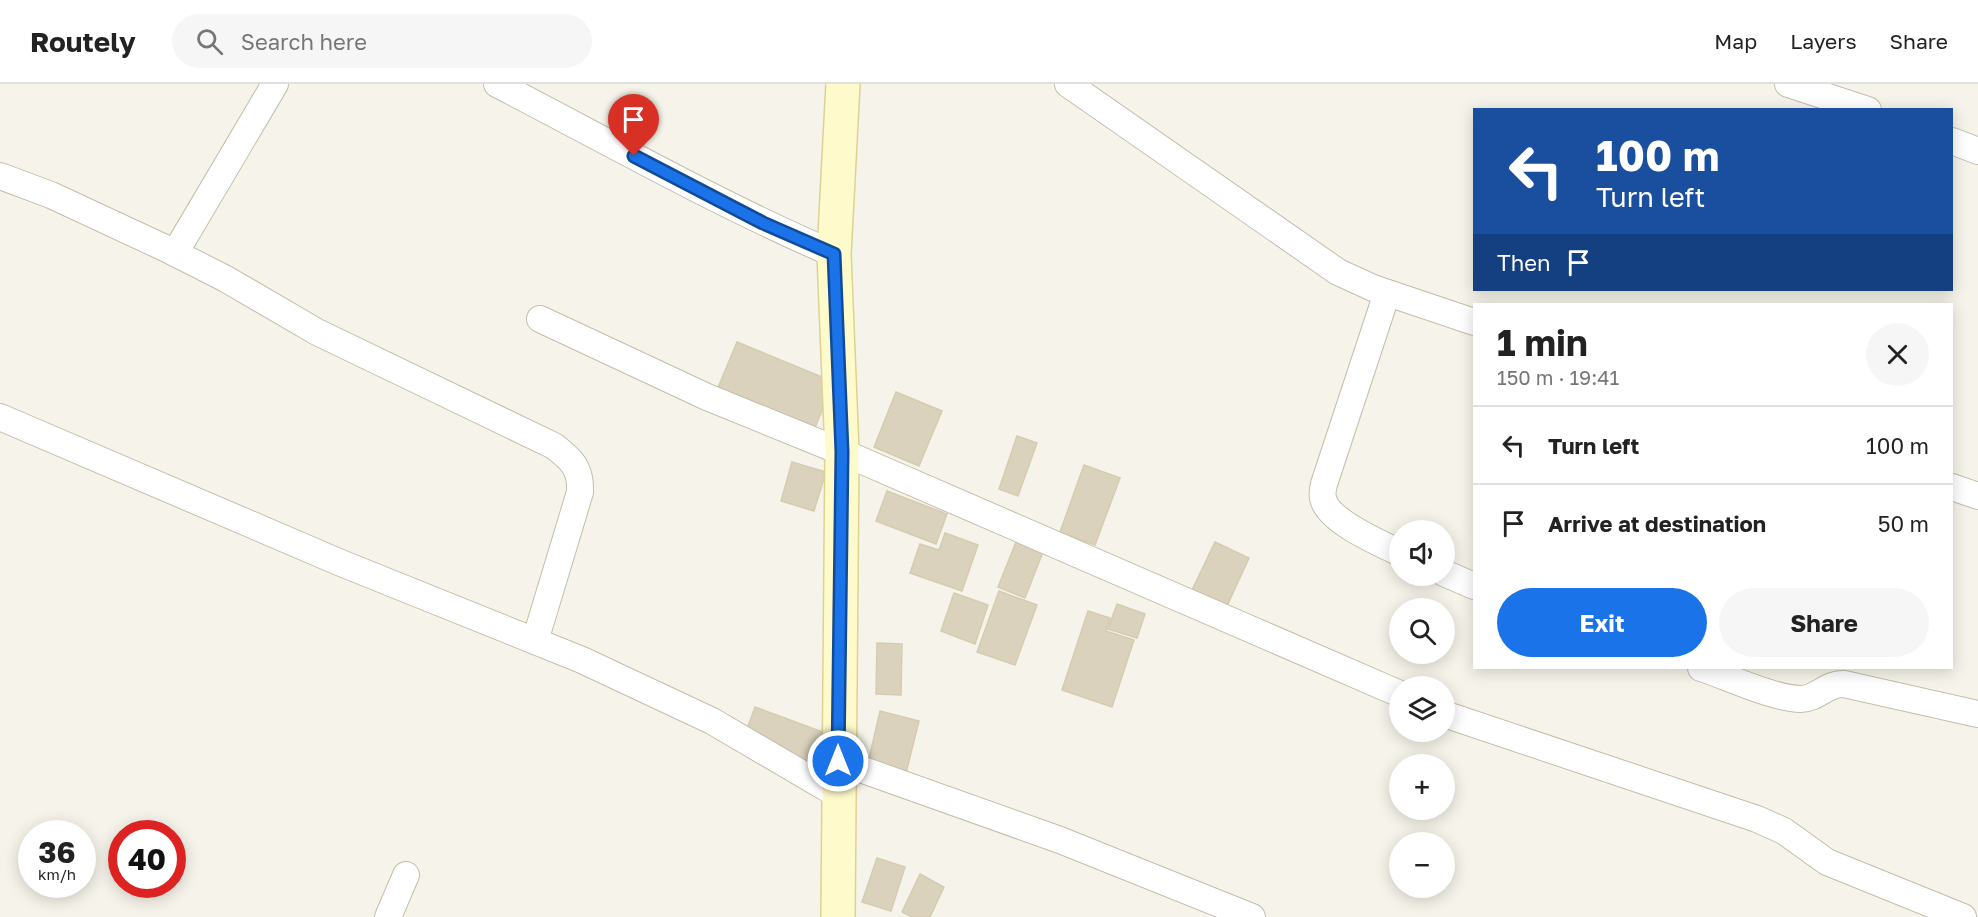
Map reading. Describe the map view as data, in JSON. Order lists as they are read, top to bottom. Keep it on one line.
{"page":{"header":"Routely","search":"Search here","nav":["Map","Layers","Share"],"turn":["100 m","Turn left"],"then":"Then","heading":["1 min","150 m · 19:41"],"list":[{"name":"Turn left","value":"100 m"},{"name":"Arrive at destination","value":"50 m"}],"map_buttons":["+","−"],"buttons":["Exit","Share"],"speed":"36 km/h","limit":"40"}}
